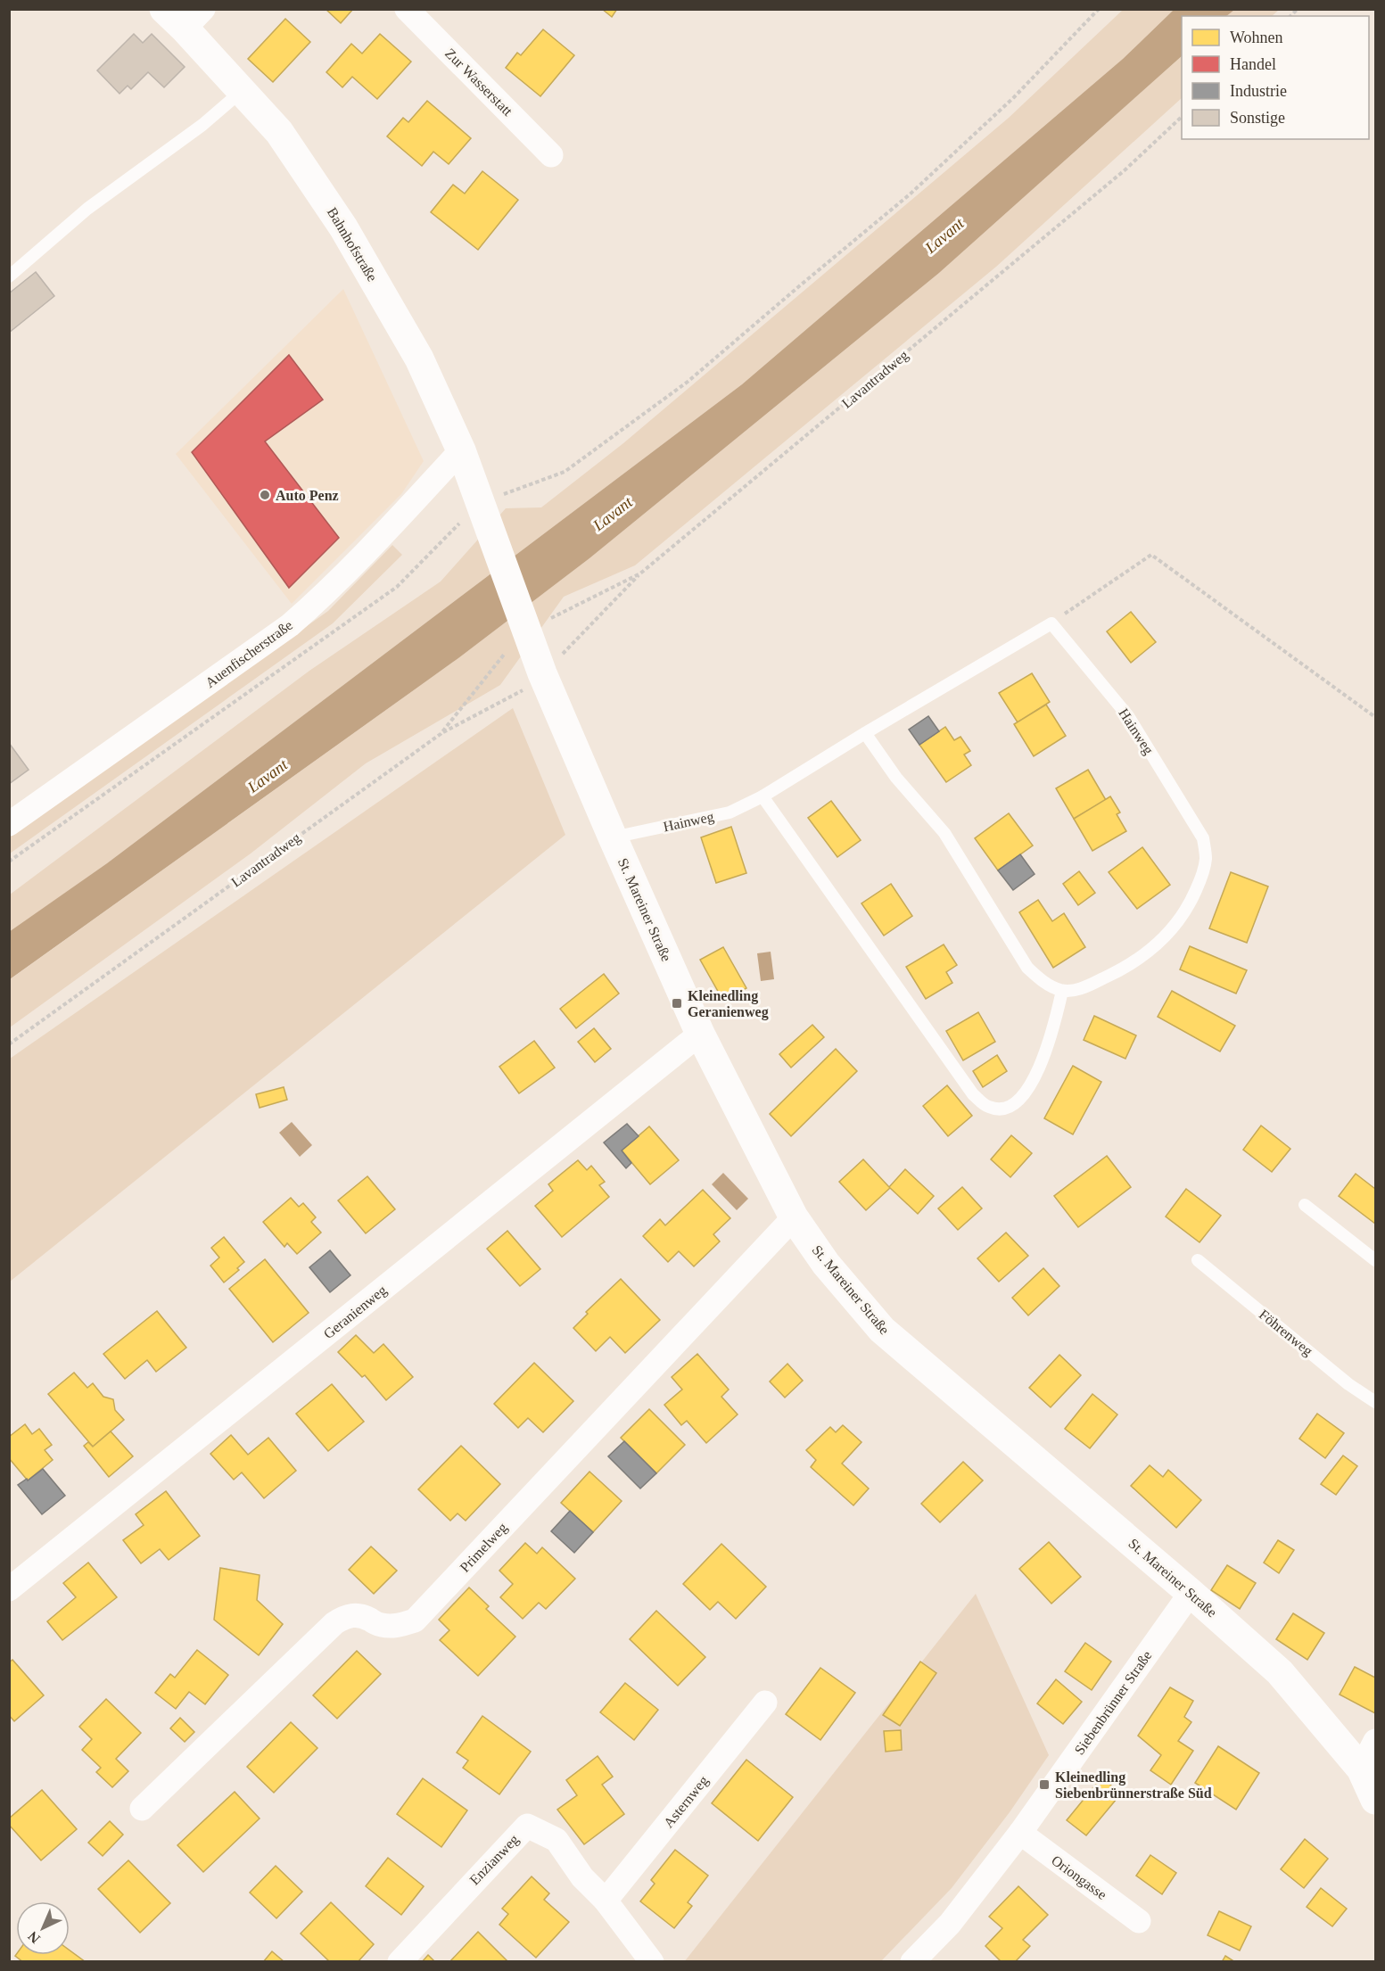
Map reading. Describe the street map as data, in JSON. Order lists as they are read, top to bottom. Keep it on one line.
{"streets":{"street":["Zur Wasserstatt","Bahnhofstraße","Auenfischerstraße","St. Mareiner Straße","Geranienweg","Primelweg","Siebenbrünner Straße","Asternweg","Enzianweg","Oriongasse"],"lane":["Hainweg","Föhrenweg"],"path":["Lavantradweg"]},"crossings":[["Bahnhofstraße","Auenfischerstraße"],["Bahnhofstraße","St. Mareiner Straße"],["Hainweg","St. Mareiner Straße"],["St. Mareiner Straße","Geranienweg"],["St. Mareiner Straße","Primelweg"],["St. Mareiner Straße","Siebenbrünner Straße"],["Siebenbrünner Straße","Oriongasse"],["Asternweg","Enzianweg"]],"water":["Lavant"],"places":{"other":["Auto Penz"],"transit":["Kleinedling Geranienweg","Kleinedling Siebenbrünnerstraße Süd"]},"legend":["Wohnen","Handel","Industrie","Sonstige"],"north":"bottom left"}
